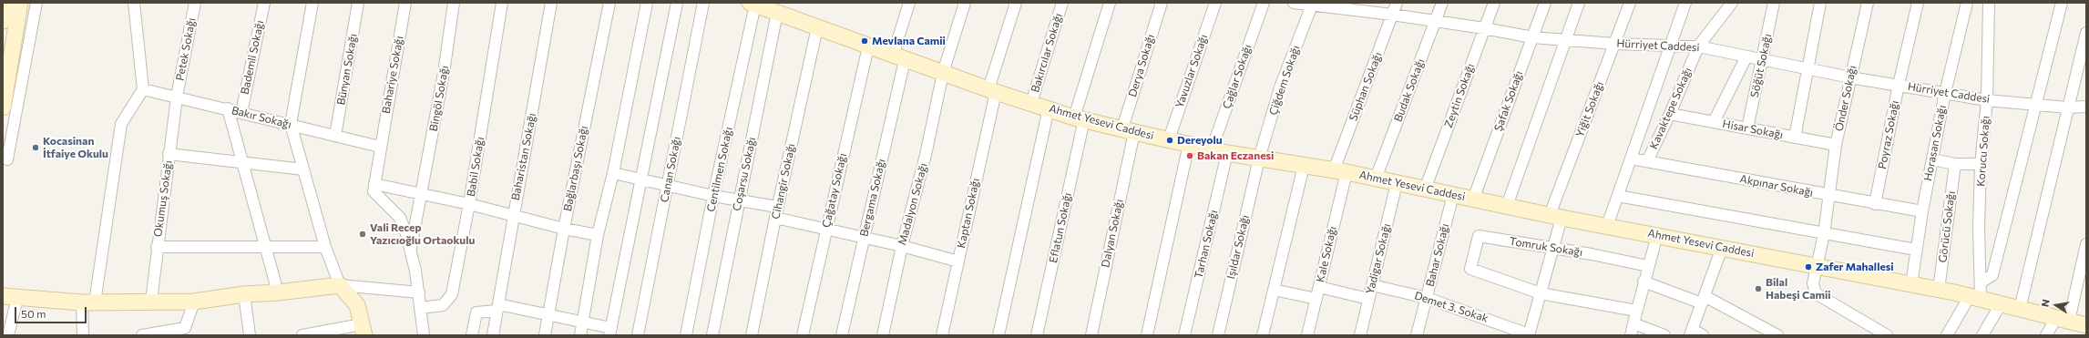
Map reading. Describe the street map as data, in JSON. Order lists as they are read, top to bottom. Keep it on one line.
{"streets":{"street":["Hürriyet Caddesi","Petek Sokağı","Bakırcılar Sokağı","Bademli Sokağı","Derya Sokağı","Söğüt Sokağı","Bünyan Sokağı","Yavuzlar Sokağı","Bahariye Sokağı","Çağlar Sokağı","Çiğdem Sokağı","Süphan Sokağı","Budak Sokağı","Zeytin Sokağı","Bingöl Sokağı","Önder Sokağı","Şafak Sokağı","Kavaktepe Sokağı","Yiğit Sokağı","Bakır Sokağı","Ahmet Yesevi Caddesi","Hisar Sokağı","Poyraz Sokağı","Horasan Sokağı","Korucu Sokağı","Baharistan Sokağı","Babil Sokağı","Bağlarbaşı Sokağı","Canan Sokağı","Centilmen Sokağı","Coşarsu Sokağı","Cihangir Sokağı","Akpınar Sokağı","Çağatay Sokağı","Bergama Sokağı","Okumuş Sokağı","Madalyon Sokağı","Kaptan Sokağı","Görücü Sokağı","Eflatun Sokağı","Dalyan Sokağı","Tarhan Sokağı","Işıldar Sokağı","Tomruk Sokağı","Kale Sokağı","Bahar Sokağı","Yadigar Sokağı","Demet 3. Sokak"]},"crossings":[["Hürriyet Caddesi","Söğüt Sokağı"],["Hürriyet Caddesi","Çiğdem Sokağı"],["Hürriyet Caddesi","Süphan Sokağı"],["Hürriyet Caddesi","Budak Sokağı"],["Hürriyet Caddesi","Zeytin Sokağı"],["Hürriyet Caddesi","Önder Sokağı"],["Hürriyet Caddesi","Şafak Sokağı"],["Hürriyet Caddesi","Kavaktepe Sokağı"],["Hürriyet Caddesi","Yiğit Sokağı"],["Hürriyet Caddesi","Poyraz Sokağı"],["Hürriyet Caddesi","Horasan Sokağı"],["Hürriyet Caddesi","Korucu Sokağı"],["Petek Sokağı","Bakır Sokağı"],["Petek Sokağı","Okumuş Sokağı"],["Bakırcılar Sokağı","Ahmet Yesevi Caddesi"],["Bademli Sokağı","Bakır Sokağı"],["Derya Sokağı","Ahmet Yesevi Caddesi"],["Derya Sokağı","Dalyan Sokağı"],["Söğüt Sokağı","Hisar Sokağı"],["Bünyan Sokağı","Bakır Sokağı"],["Yavuzlar Sokağı","Ahmet Yesevi Caddesi"],["Bahariye Sokağı","Bakır Sokağı"],["Çağlar Sokağı","Ahmet Yesevi Caddesi"],["Çiğdem Sokağı","Ahmet Yesevi Caddesi"],["Çiğdem Sokağı","Işıldar Sokağı"],["Süphan Sokağı","Ahmet Yesevi Caddesi"],["Süphan Sokağı","Kale Sokağı"],["Budak Sokağı","Ahmet Yesevi Caddesi"],["Zeytin Sokağı","Ahmet Yesevi Caddesi"],["Önder Sokağı","Ahmet Yesevi Caddesi"],["Önder Sokağı","Hisar Sokağı"],["Önder Sokağı","Akpınar Sokağı"],["Şafak Sokağı","Ahmet Yesevi Caddesi"],["Kavaktepe Sokağı","Hisar Sokağı"],["Kavaktepe Sokağı","Akpınar Sokağı"],["Yiğit Sokağı","Ahmet Yesevi Caddesi"],["Yiğit Sokağı","Tomruk Sokağı"],["Yiğit Sokağı","Demet 3. Sokak"],["Bakır Sokağı","Okumuş Sokağı"],["Ahmet Yesevi Caddesi","Horasan Sokağı"],["Ahmet Yesevi Caddesi","Korucu Sokağı"],["Ahmet Yesevi Caddesi","Centilmen Sokağı"],["Ahmet Yesevi Caddesi","Coşarsu Sokağı"],["Ahmet Yesevi Caddesi","Cihangir Sokağı"],["Ahmet Yesevi Caddesi","Çağatay Sokağı"],["Ahmet Yesevi Caddesi","Bergama Sokağı"],["Ahmet Yesevi Caddesi","Madalyon Sokağı"],["Ahmet Yesevi Caddesi","Kaptan Sokağı"],["Ahmet Yesevi Caddesi","Görücü Sokağı"],["Ahmet Yesevi Caddesi","Eflatun Sokağı"],["Ahmet Yesevi Caddesi","Dalyan Sokağı"],["Ahmet Yesevi Caddesi","Tarhan Sokağı"],["Ahmet Yesevi Caddesi","Işıldar Sokağı"],["Ahmet Yesevi Caddesi","Kale Sokağı"],["Ahmet Yesevi Caddesi","Bahar Sokağı"],["Ahmet Yesevi Caddesi","Yadigar Sokağı"],["Poyraz Sokağı","Akpınar Sokağı"],["Horasan Sokağı","Akpınar Sokağı"],["Bahar Sokağı","Demet 3. Sokak"],["Yadigar Sokağı","Demet 3. Sokak"]],"places":["Mevlana Camii","Dereyolu","Kocasinan İtfaiye Okulu","Bakan Eczanesi","Vali Recep Yazıcıoğlu Ortaokulu","Zafer Mahallesi","Bilal Habeşi Camii"],"scale_bar":"50 m","north":"left"}
